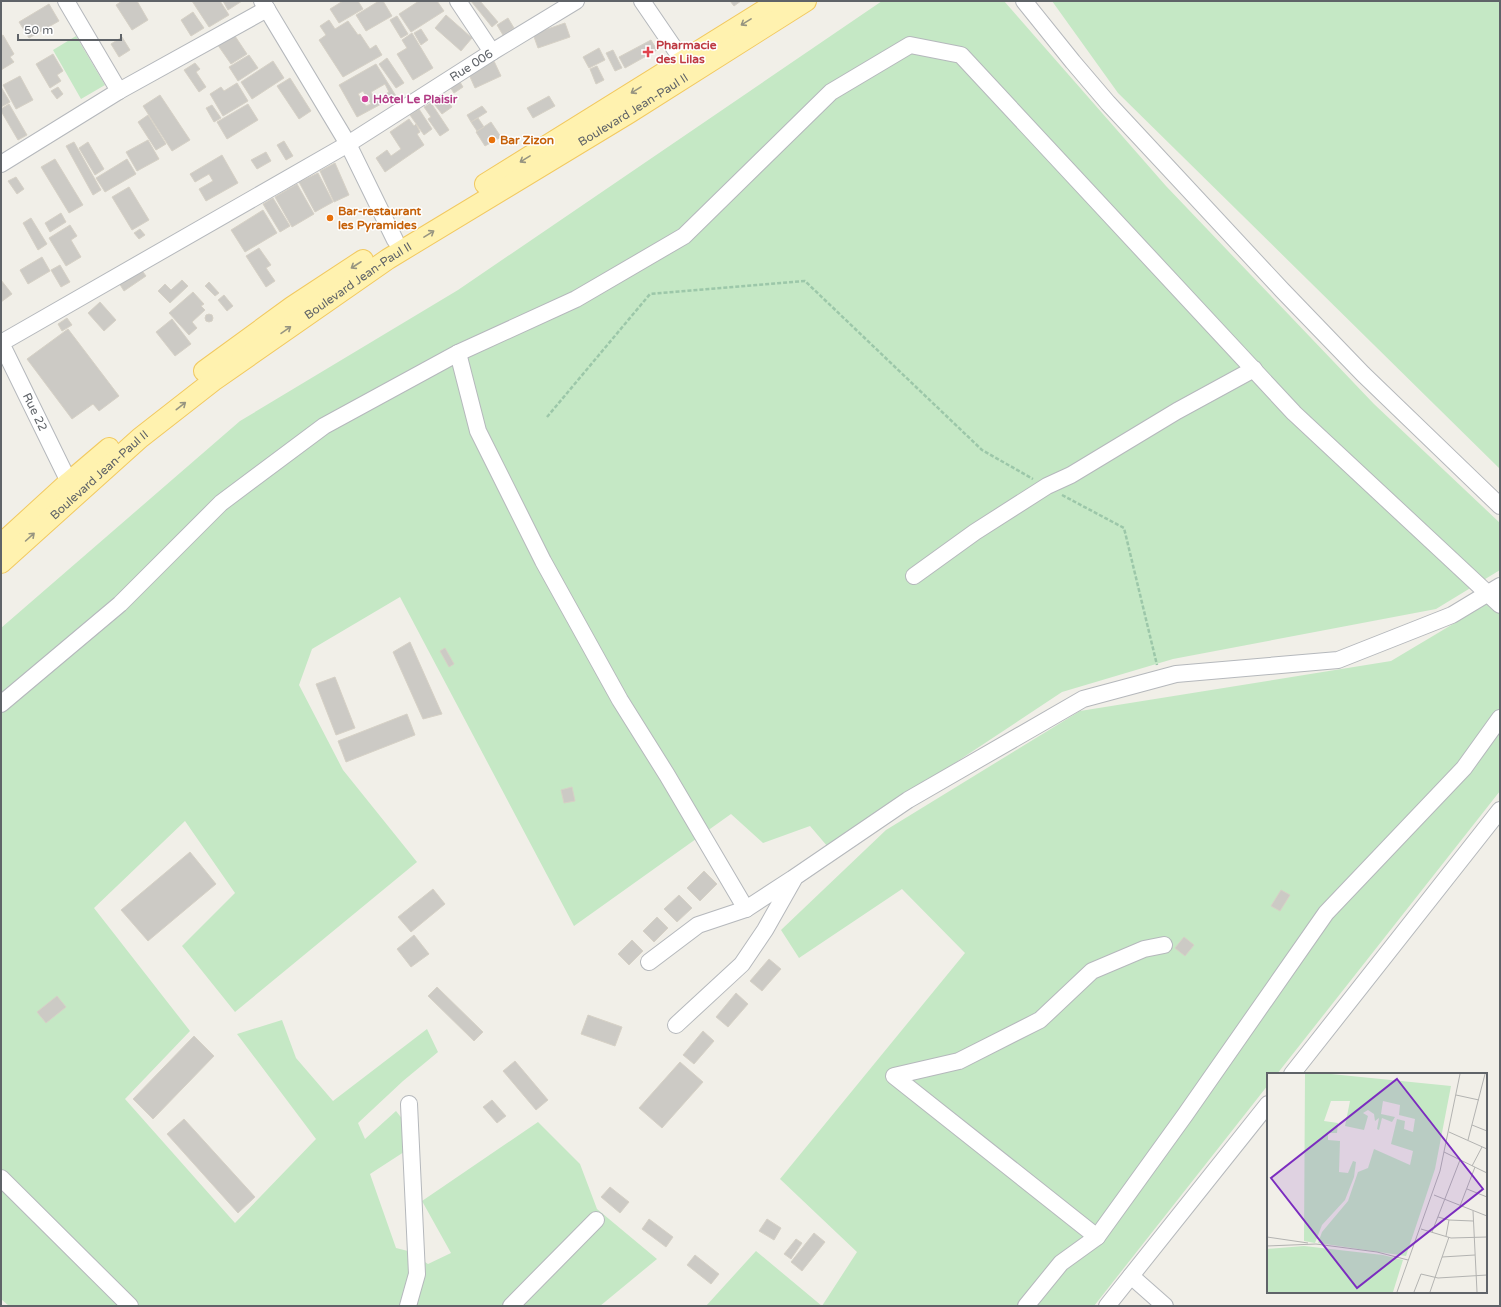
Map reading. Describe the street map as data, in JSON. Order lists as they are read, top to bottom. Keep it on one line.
{"streets":{"main road":["Boulevard Jean-Paul II"],"street":["Rue 006","Rue 22"]},"crossings":[["Rue 006","Rue 22"],["Boulevard Jean-Paul II","Rue 22"]],"places":{"health":["Pharmacie des Lilas"],"other":["Hôtel Le Plaisir","Bar Zizon","Bar-restaurant les Pyramides"]},"scale_bar":"50 m"}
